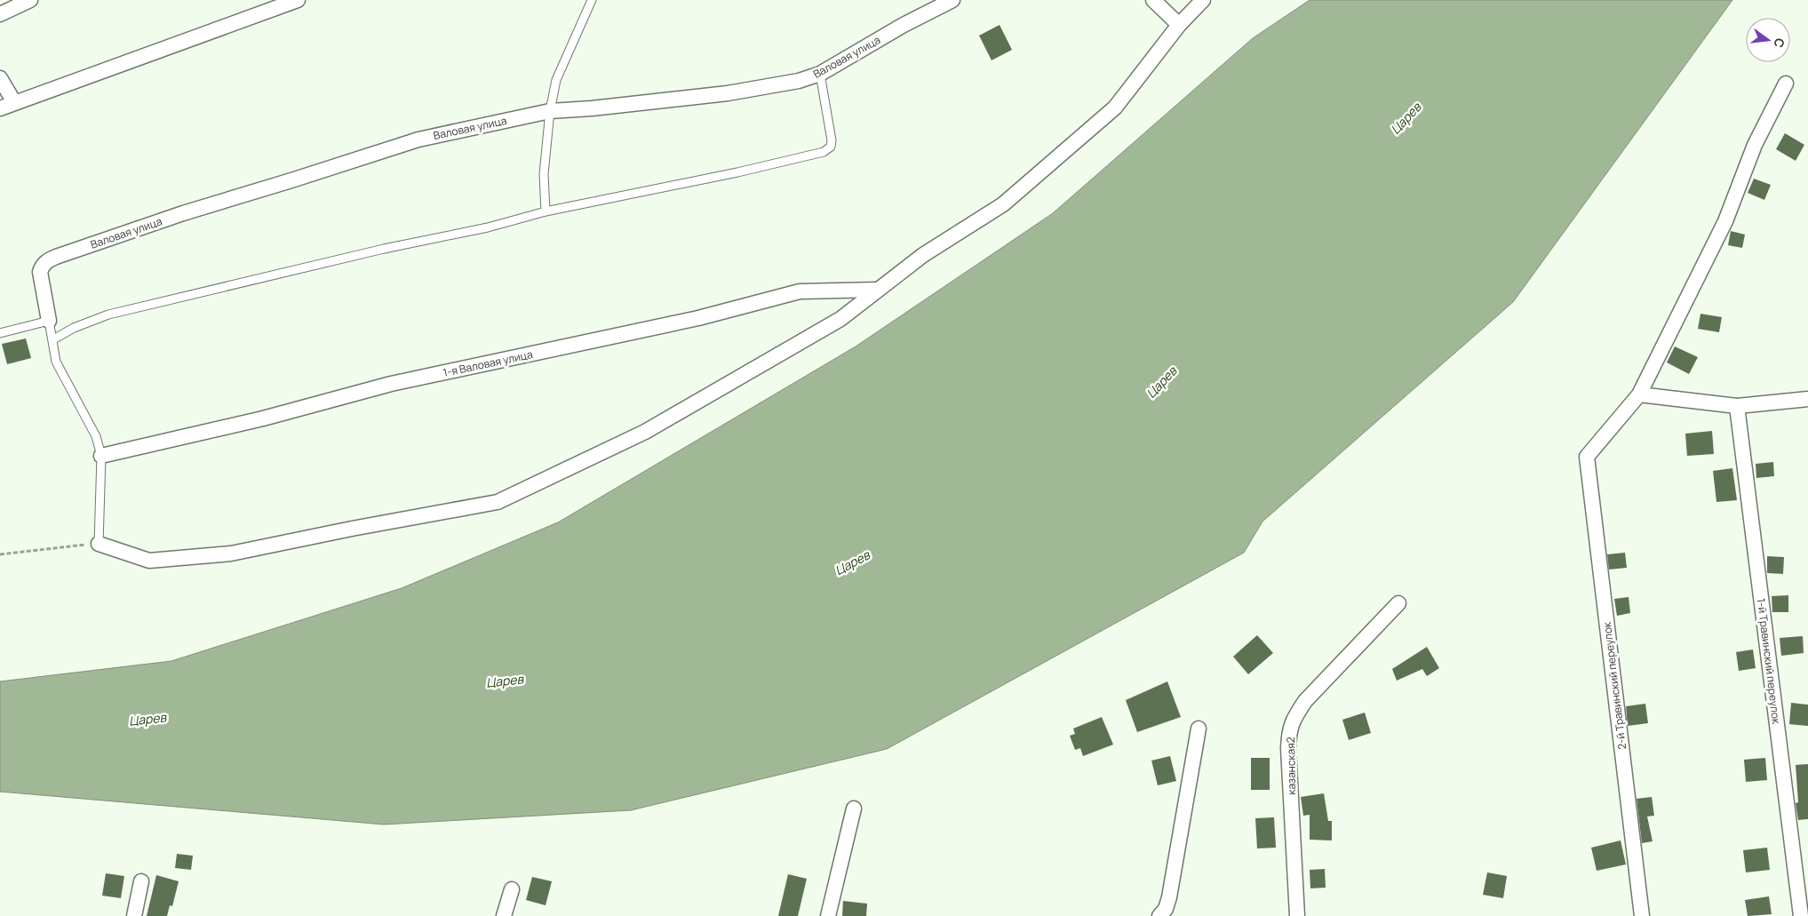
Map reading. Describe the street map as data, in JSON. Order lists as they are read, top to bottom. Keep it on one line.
{"streets":{"street":["Валовая улица","1-я Валовая улица","1-й Травинский переулок","2-й Травинский переулок","казанская2"]},"water":["Царев"],"north":"right"}
